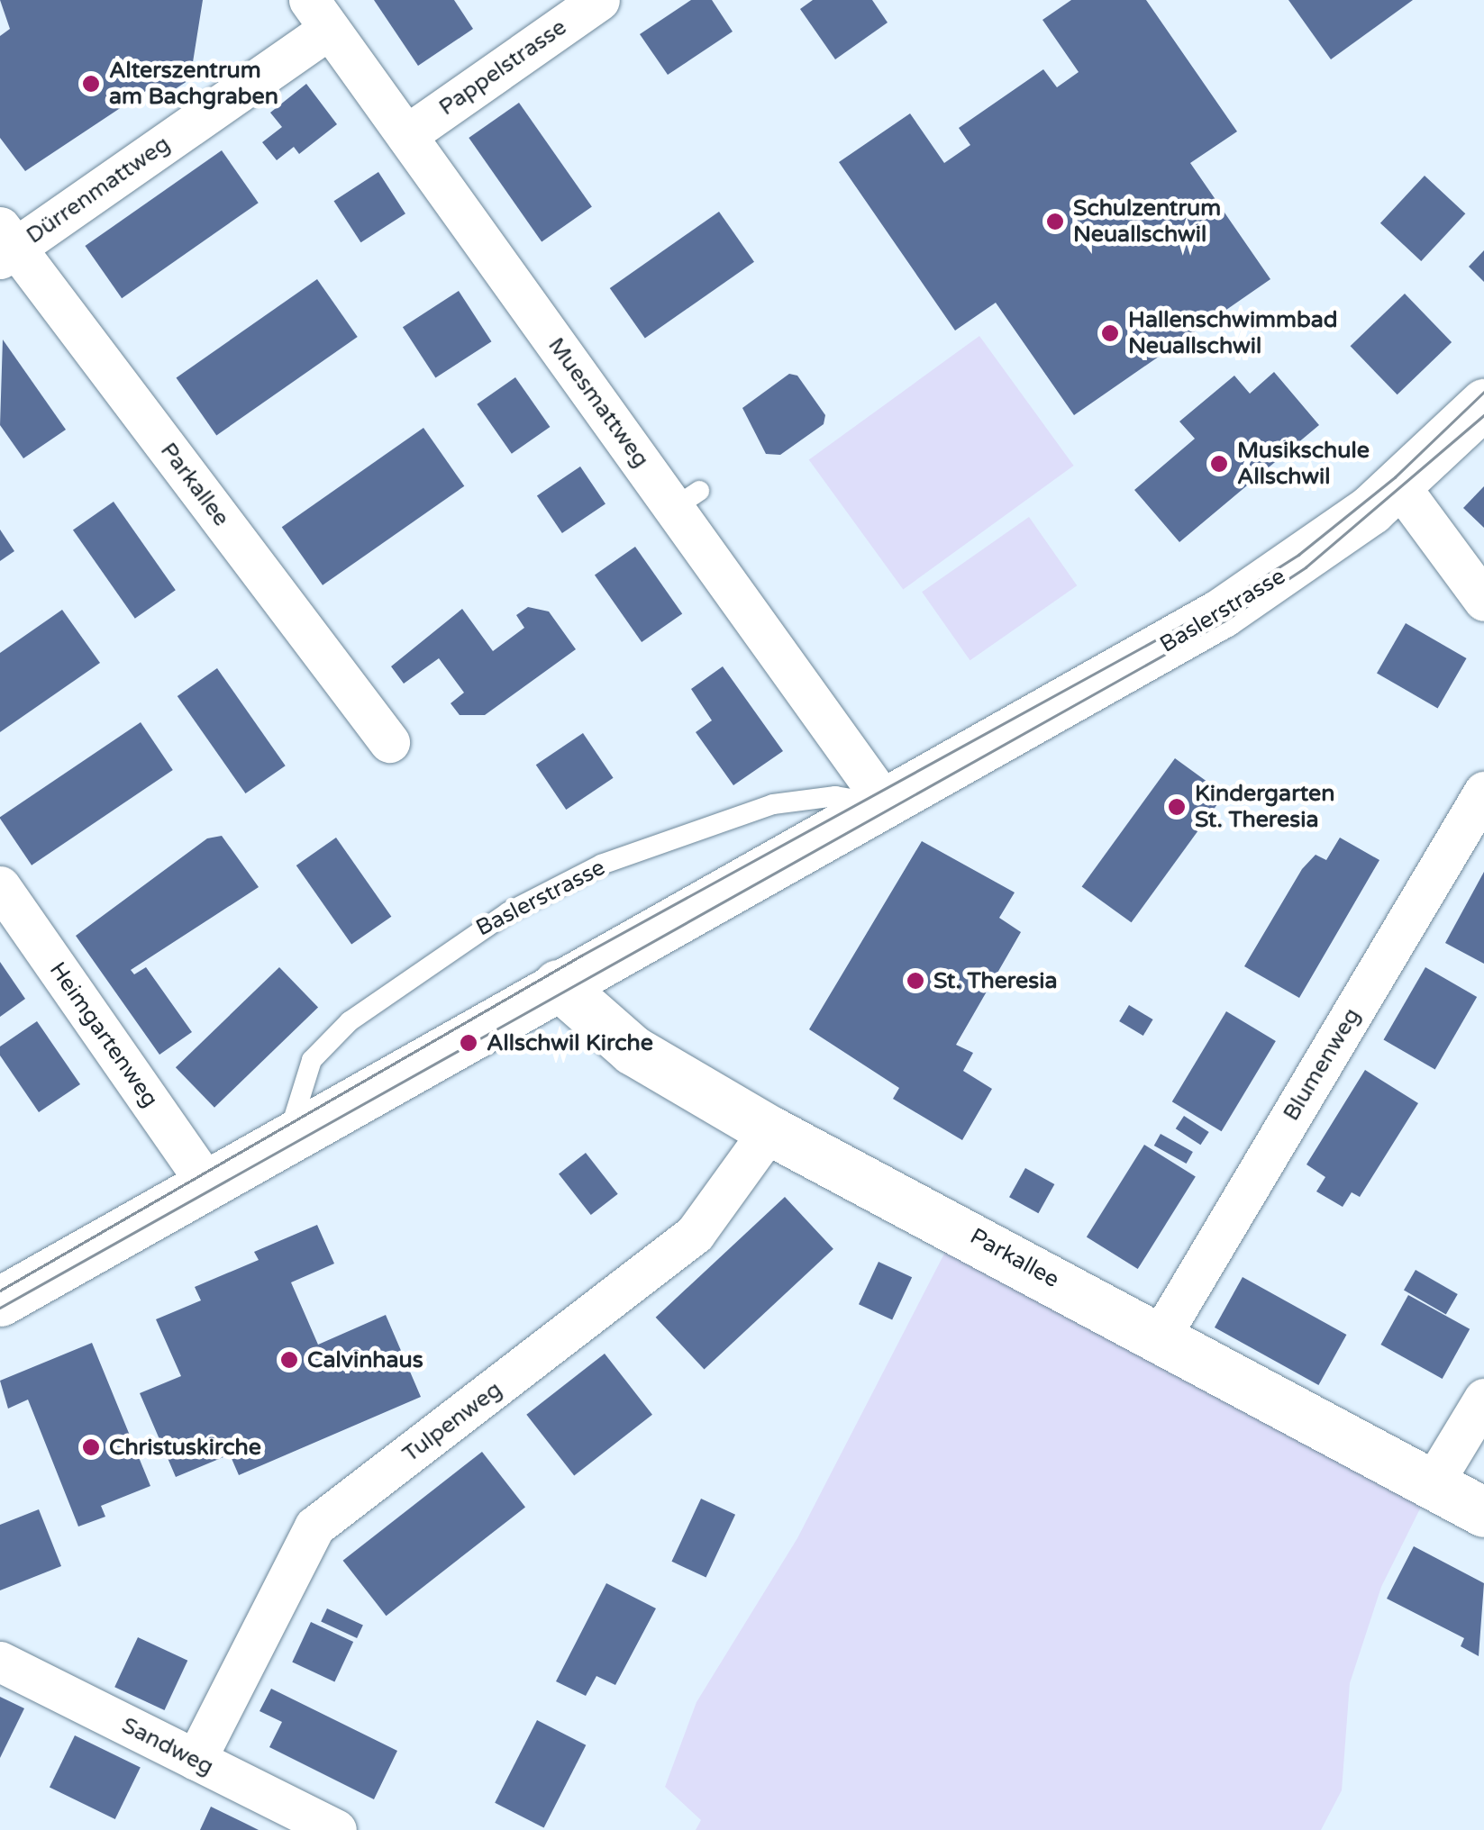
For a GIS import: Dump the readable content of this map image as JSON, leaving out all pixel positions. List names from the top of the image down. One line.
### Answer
{"streets":{"main road":["Parkallee","Baslerstrasse"],"street":["Pappelstrasse","Dürrenmattweg","Muesmattweg","Heimgartenweg","Blumenweg","Tulpenweg","Sandweg"]},"crossings":[["Pappelstrasse","Muesmattweg"],["Dürrenmattweg","Muesmattweg"],["Dürrenmattweg","Parkallee"],["Muesmattweg","Baslerstrasse"],["Parkallee","Baslerstrasse"],["Parkallee","Blumenweg"],["Parkallee","Tulpenweg"],["Baslerstrasse","Heimgartenweg"],["Tulpenweg","Sandweg"]],"places":["Alterszentrum am Bachgraben","Schulzentrum Neuallschwil","Hallenschwimmbad Neuallschwil","Musikschule Allschwil","Kindergarten St. Theresia","St. Theresia","Allschwil Kirche","Calvinhaus","Christuskirche"]}
